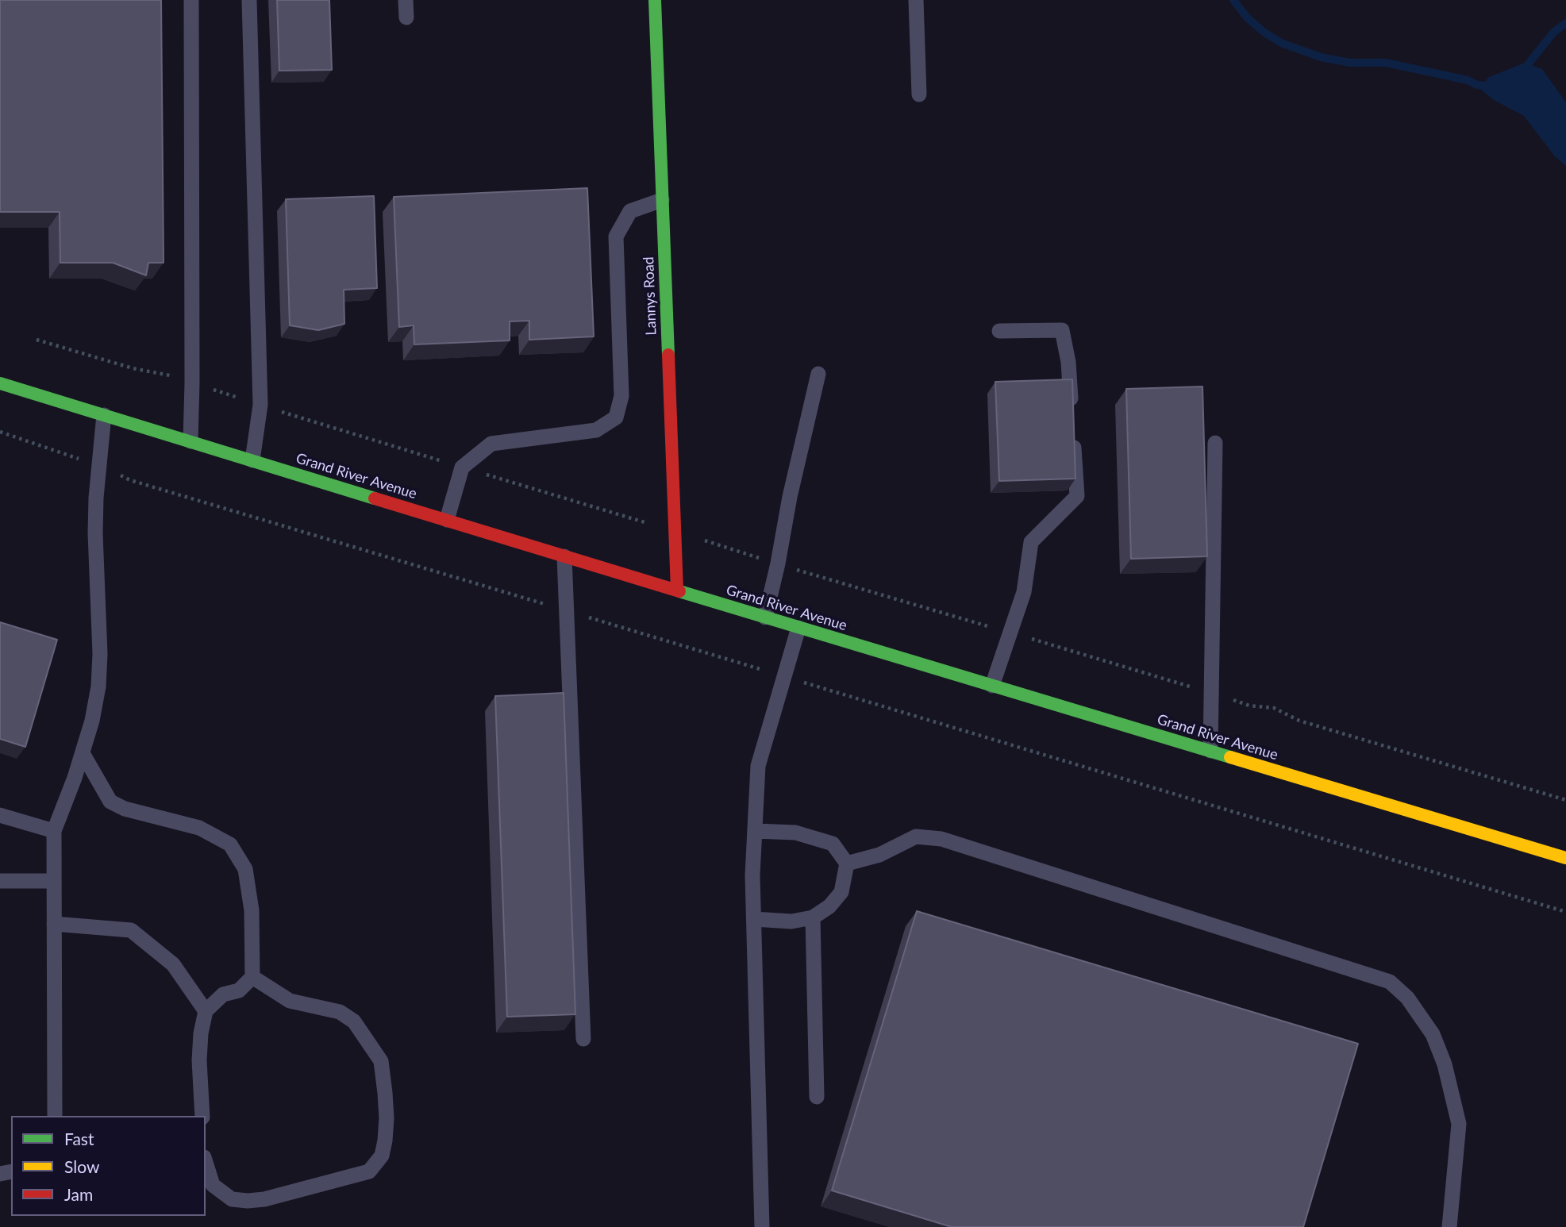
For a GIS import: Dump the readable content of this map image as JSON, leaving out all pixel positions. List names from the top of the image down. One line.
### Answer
{"streets":{"main road":["Lannys Road","Grand River Avenue"]},"crossings":[["Lannys Road","Grand River Avenue"]],"legend":["Fast","Slow","Jam"]}
